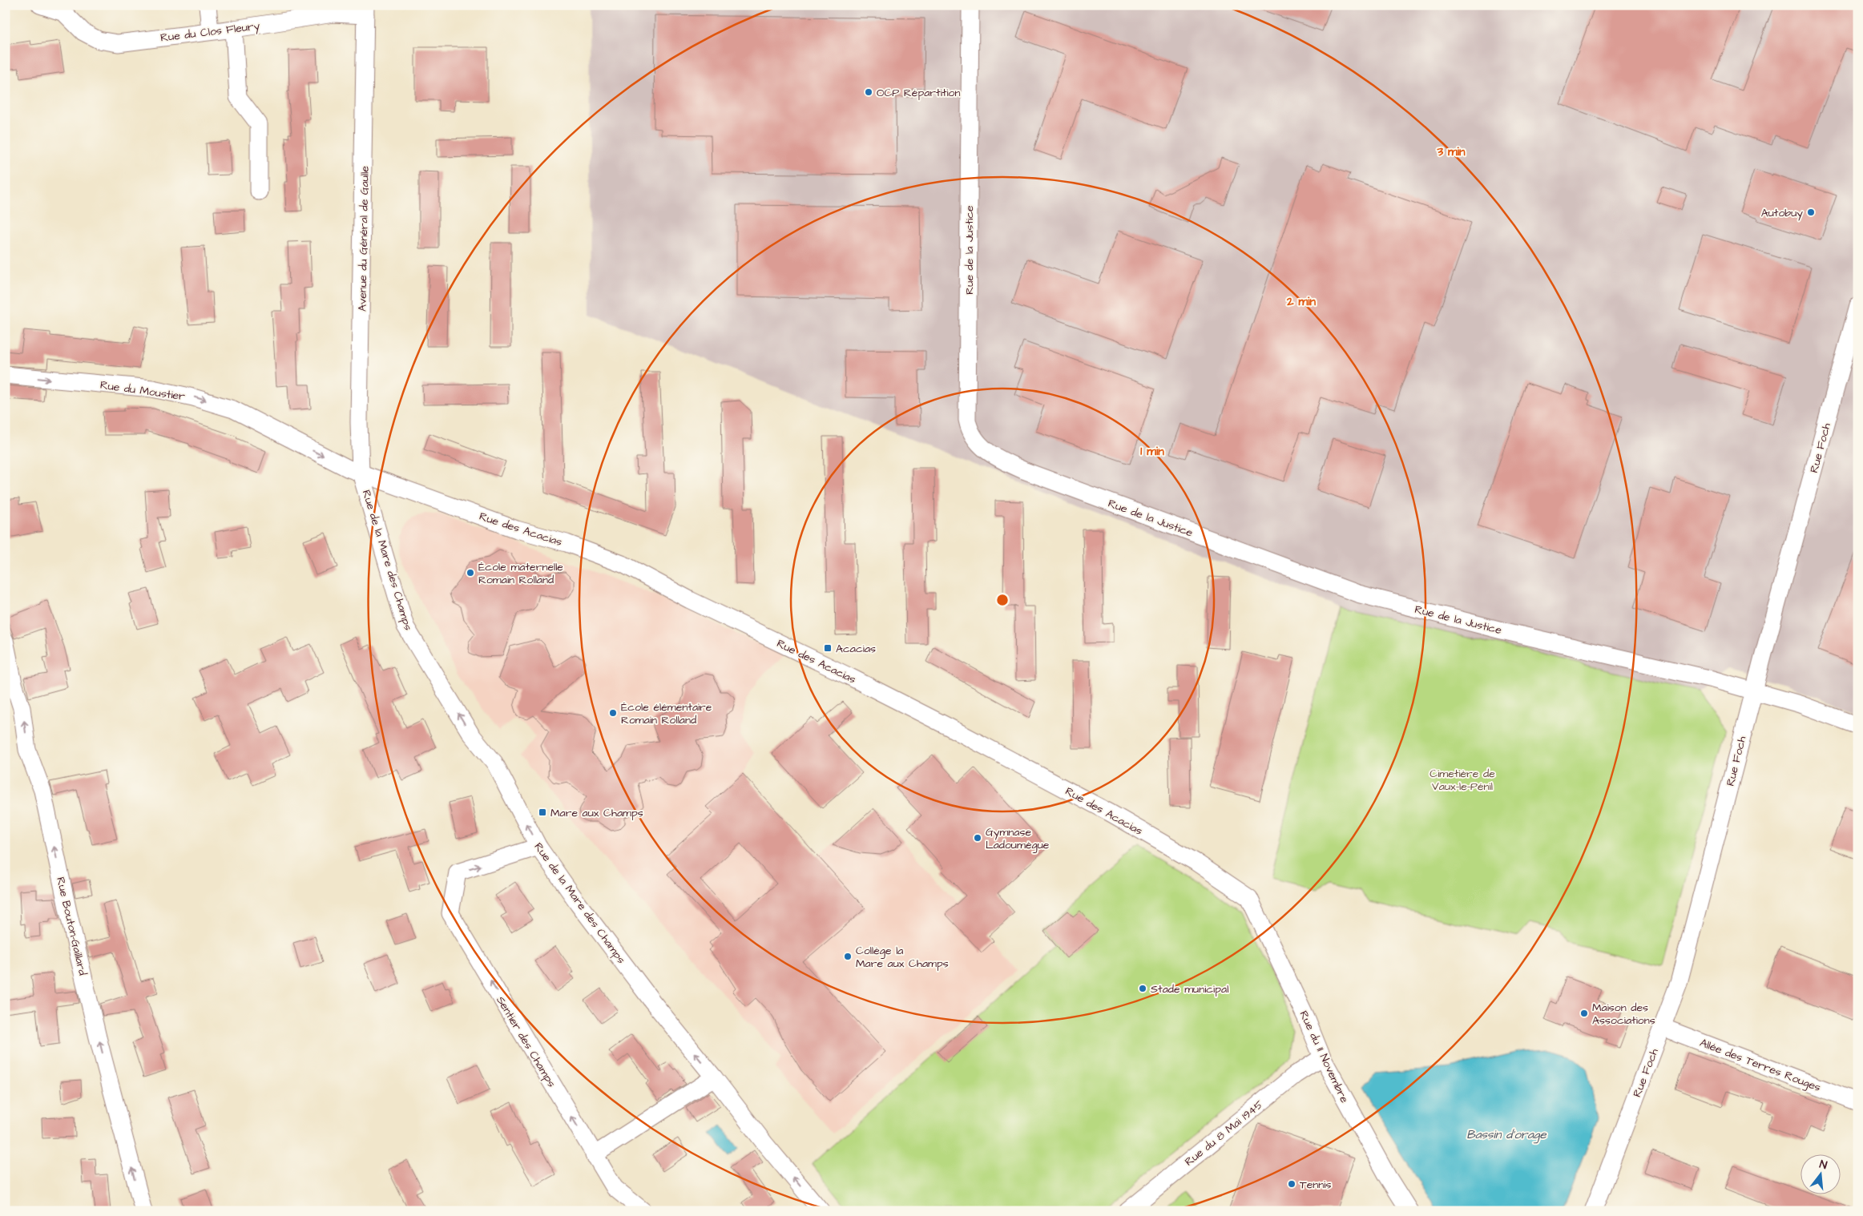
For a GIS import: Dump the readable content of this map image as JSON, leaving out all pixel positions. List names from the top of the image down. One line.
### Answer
{"streets":{"street":["Rue du Clos Fleury","Avenue du Général de Gaulle","Rue de la Justice","Rue du Moustier","Rue Foch","Rue des Acacias","Rue de la Mare des Champs","Rue Bouton-Gaillard","Sentier des Champs","Rue du 11 Novembre","Allée des Terres Rouges","Rue du 8 Mai 1945"]},"crossings":[["Rue du Clos Fleury","Avenue du Général de Gaulle"],["Avenue du Général de Gaulle","Rue du Moustier"],["Avenue du Général de Gaulle","Rue des Acacias"],["Avenue du Général de Gaulle","Rue de la Mare des Champs"],["Rue de la Justice","Rue Foch"],["Rue du Moustier","Rue des Acacias"],["Rue du Moustier","Rue de la Mare des Champs"],["Rue Foch","Allée des Terres Rouges"],["Rue des Acacias","Rue de la Mare des Champs"],["Rue des Acacias","Rue du 11 Novembre"],["Rue de la Mare des Champs","Sentier des Champs"],["Rue du 11 Novembre","Rue du 8 Mai 1945"]],"one_way":["Rue du Moustier","Rue de la Mare des Champs","Rue Bouton-Gaillard"],"water":["Bassin d'orage"],"parks":["Cimetière de Vaux-le-Pénil"],"places":{"other":["OCP Répartition","Autobuy","École maternelle Romain Rolland","École élémentaire Romain Rolland","Gymnase Ladoumègue","Collège la Mare aux Champs","Stade municipal","Maison des Associations","Tennis"],"transit":["Acacias","Mare aux Champs"]},"north":"top","rings":["3 min","2 min","1 min"]}
